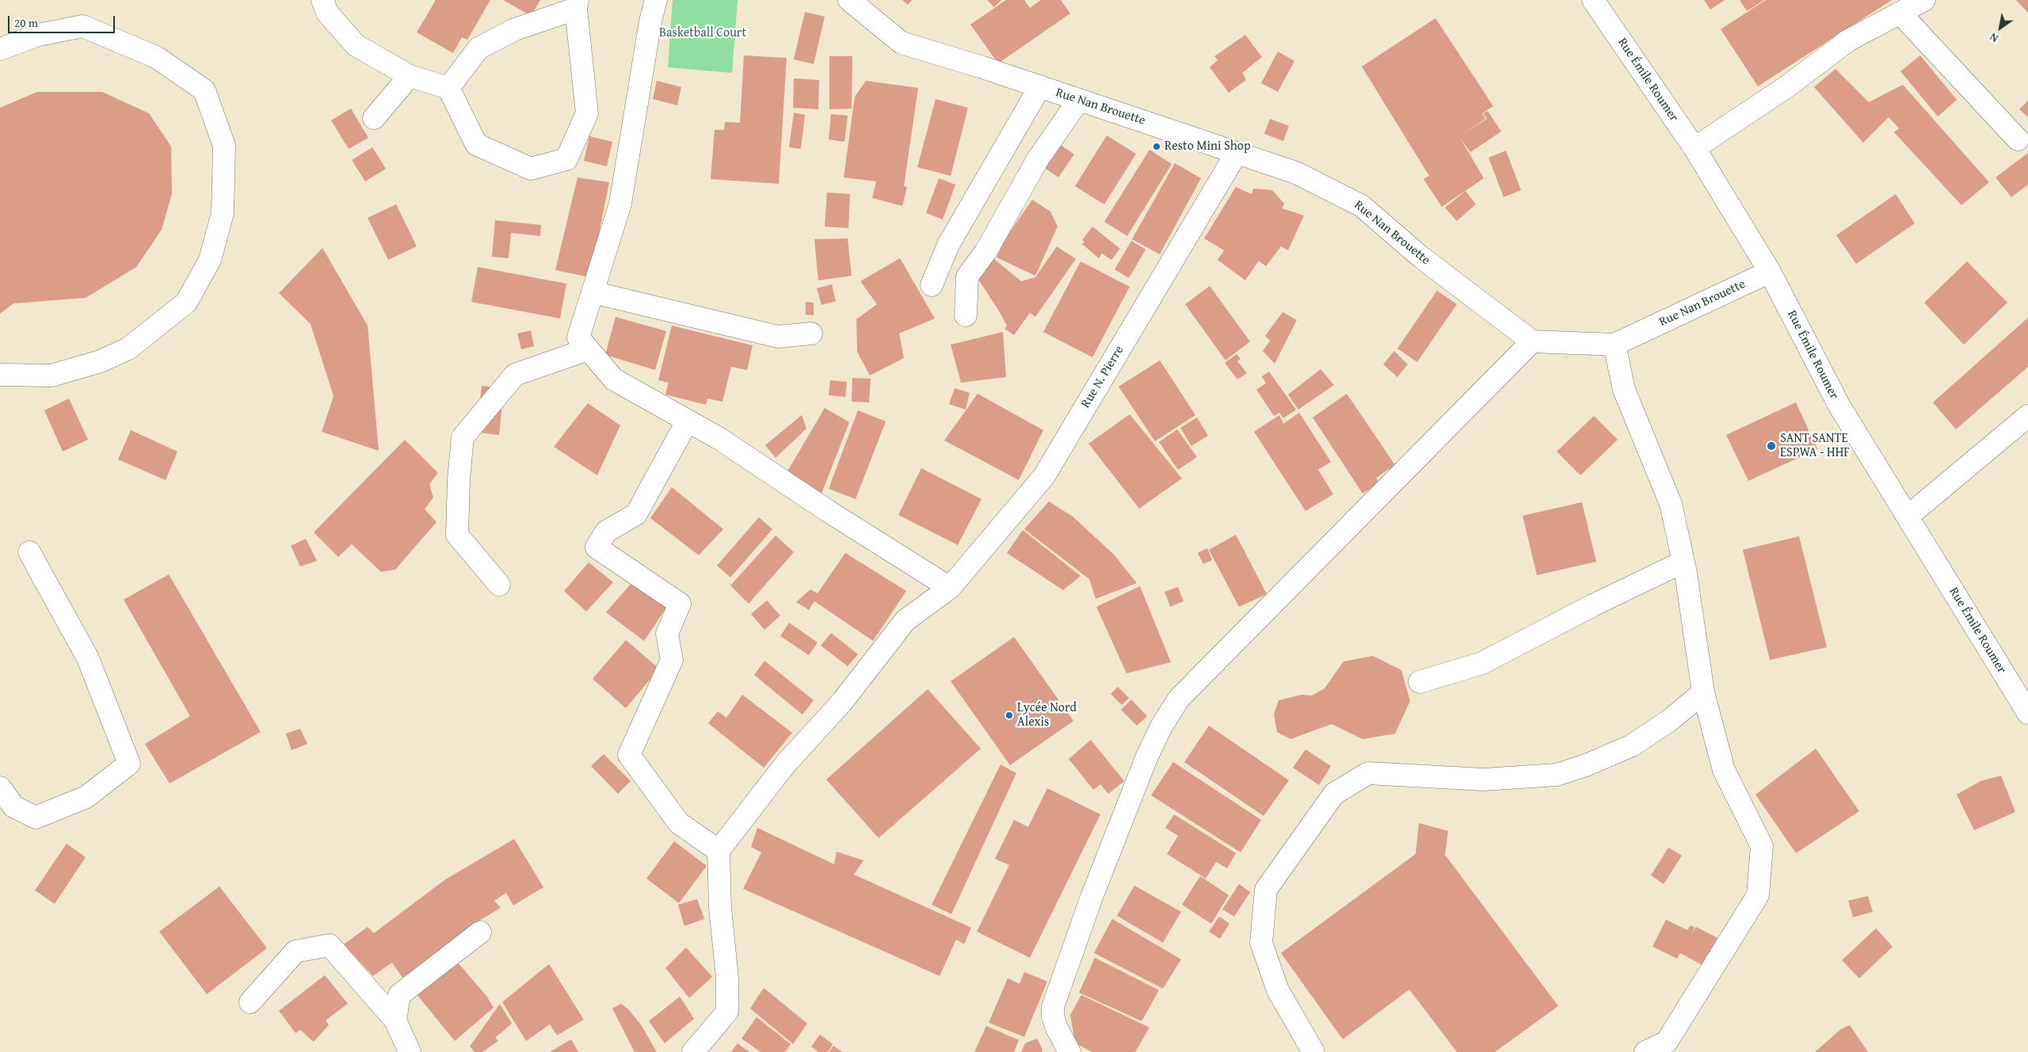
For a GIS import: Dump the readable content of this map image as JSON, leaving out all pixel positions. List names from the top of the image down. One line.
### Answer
{"streets":{"street":["Rue Émile Roumer","Rue Nan Brouette","Rue N. Pierre"]},"crossings":[["Rue Émile Roumer","Rue Nan Brouette"],["Rue Nan Brouette","Rue N. Pierre"]],"parks":["Basketball Court"],"places":["Resto Mini Shop","SANT SANTE ESPWA - HHF","Lycée Nord Alexis"],"scale_bar":"20 m","north":"bottom left"}
